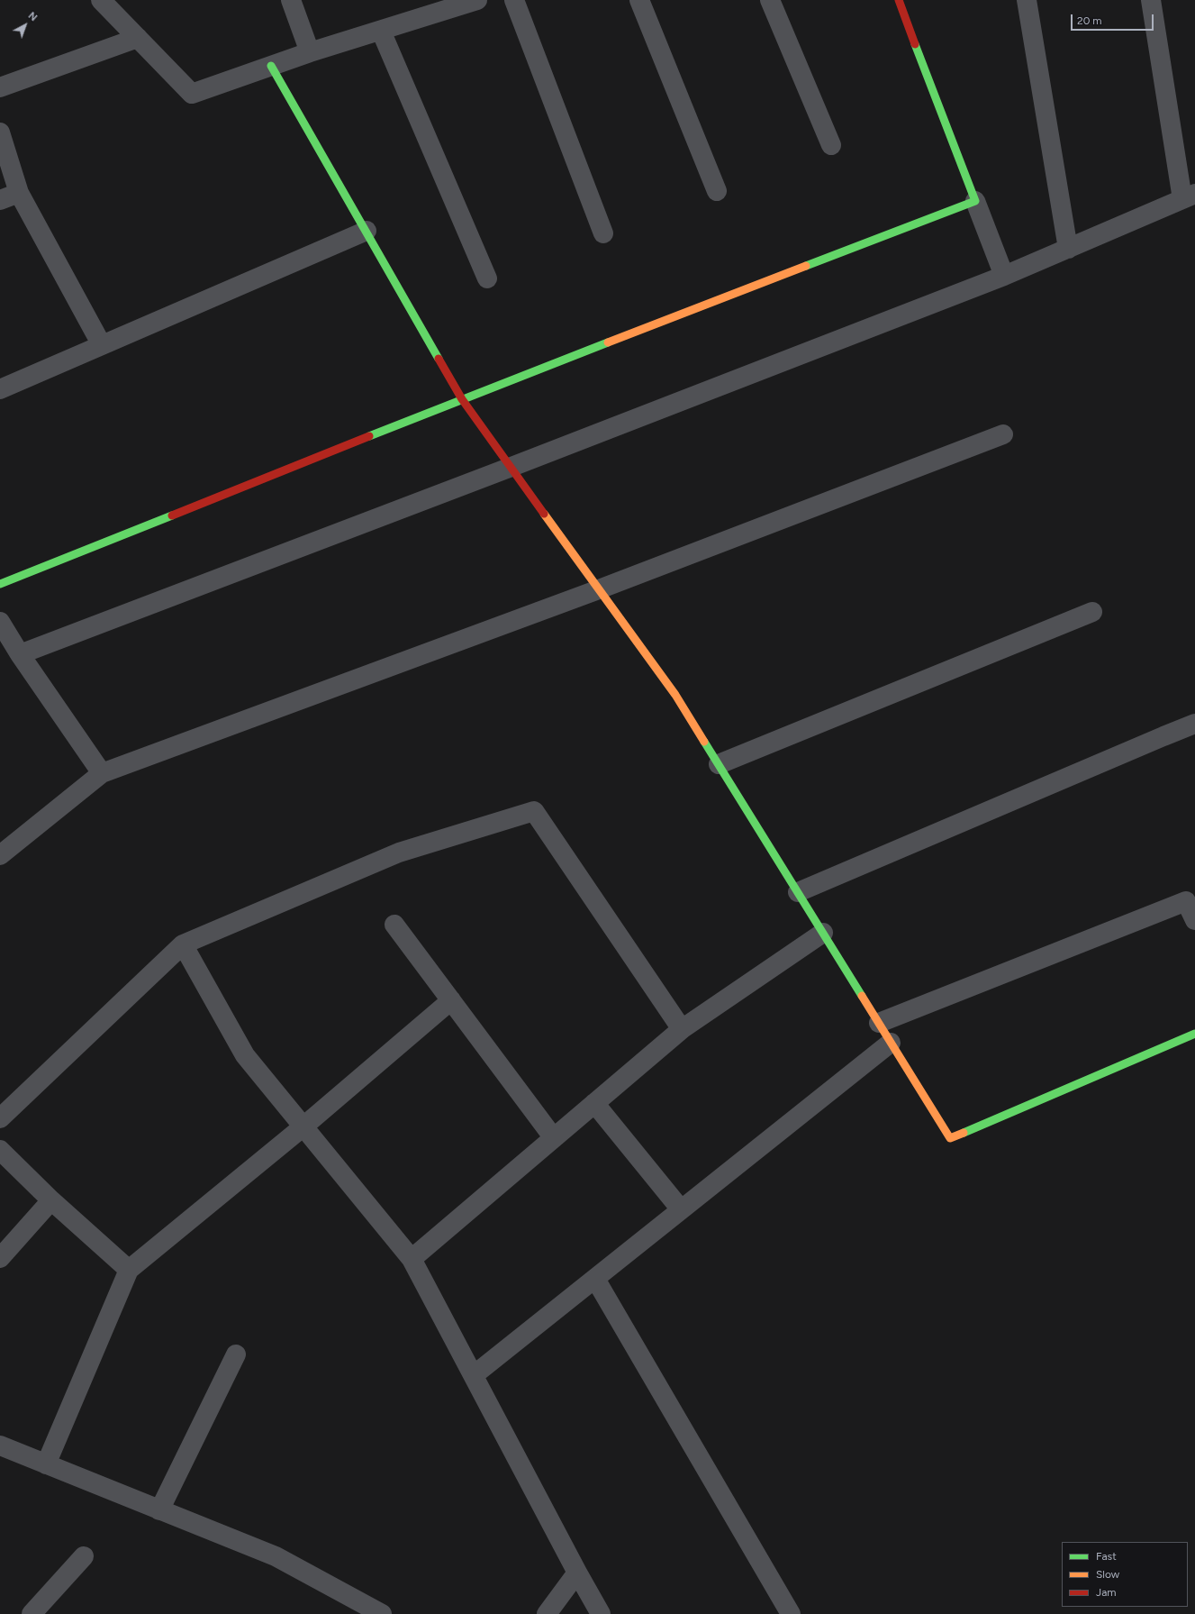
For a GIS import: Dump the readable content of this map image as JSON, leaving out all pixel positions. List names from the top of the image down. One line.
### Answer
{"legend":["Fast","Slow","Jam"],"scale_bar":"20 m","north":"top right"}
